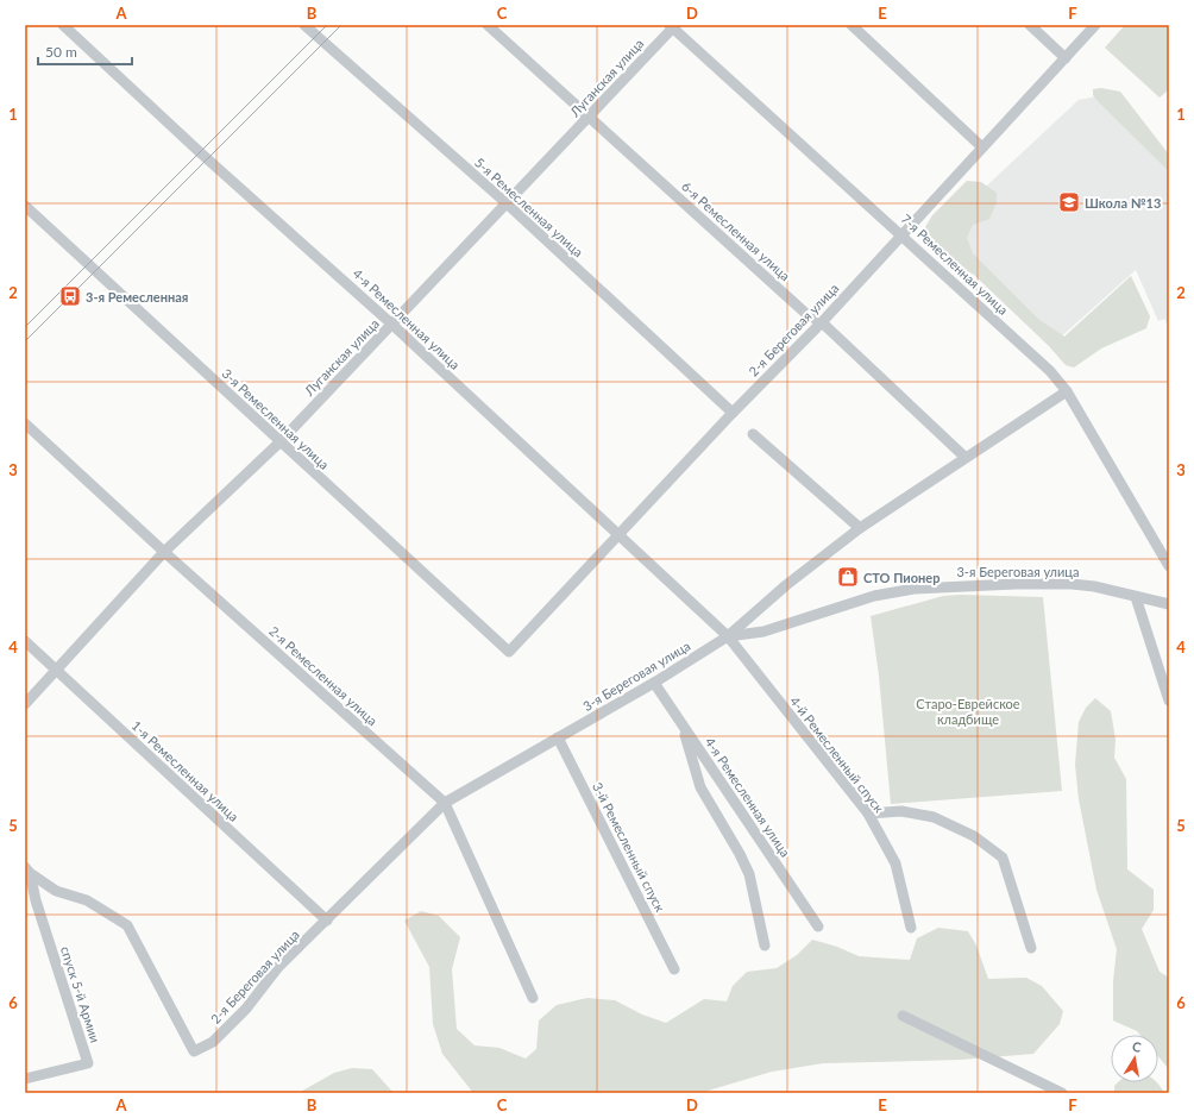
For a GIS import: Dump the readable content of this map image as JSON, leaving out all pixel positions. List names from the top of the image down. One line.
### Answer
{"streets":{"street":["Луганская улица","5-я Ремесленная улица","6-я Ремесленная улица","7-я Ремесленная улица","4-я Ремесленная улица","2-я Береговая улица","3-я Ремесленная улица","3-я Береговая улица","2-я Ремесленная улица","4-й Ремесленный спуск","1-я Ремесленная улица","3-й Ремесленный спуск","спуск 5-й Армии"]},"crossings":[["Луганская улица","5-я Ремесленная улица"],["Луганская улица","6-я Ремесленная улица"],["Луганская улица","7-я Ремесленная улица"],["Луганская улица","4-я Ремесленная улица"],["Луганская улица","3-я Ремесленная улица"],["Луганская улица","2-я Ремесленная улица"],["Луганская улица","1-я Ремесленная улица"],["5-я Ремесленная улица","2-я Береговая улица"],["6-я Ремесленная улица","2-я Береговая улица"],["6-я Ремесленная улица","3-я Береговая улица"],["7-я Ремесленная улица","2-я Береговая улица"],["7-я Ремесленная улица","3-я Береговая улица"],["4-я Ремесленная улица","2-я Береговая улица"],["4-я Ремесленная улица","3-я Береговая улица"],["4-я Ремесленная улица","4-й Ремесленный спуск"],["2-я Береговая улица","3-я Ремесленная улица"],["2-я Береговая улица","3-я Береговая улица"],["2-я Береговая улица","2-я Ремесленная улица"],["2-я Береговая улица","1-я Ремесленная улица"],["2-я Береговая улица","3-й Ремесленный спуск"],["2-я Береговая улица","спуск 5-й Армии"],["3-я Береговая улица","4-й Ремесленный спуск"],["3-я Береговая улица","3-й Ремесленный спуск"]],"parks":["Старо-Еврейское кладбище"],"places":{"school or university":["Школа №13"],"bus stop":["3-я Ремесленная"],"shop":["СТО Пионер"]},"scale_bar":"50 m","north":"top","grid":{"columns":["A","B","C","D","E","F"],"rows":["1","2","3","4","5","6"]}}
